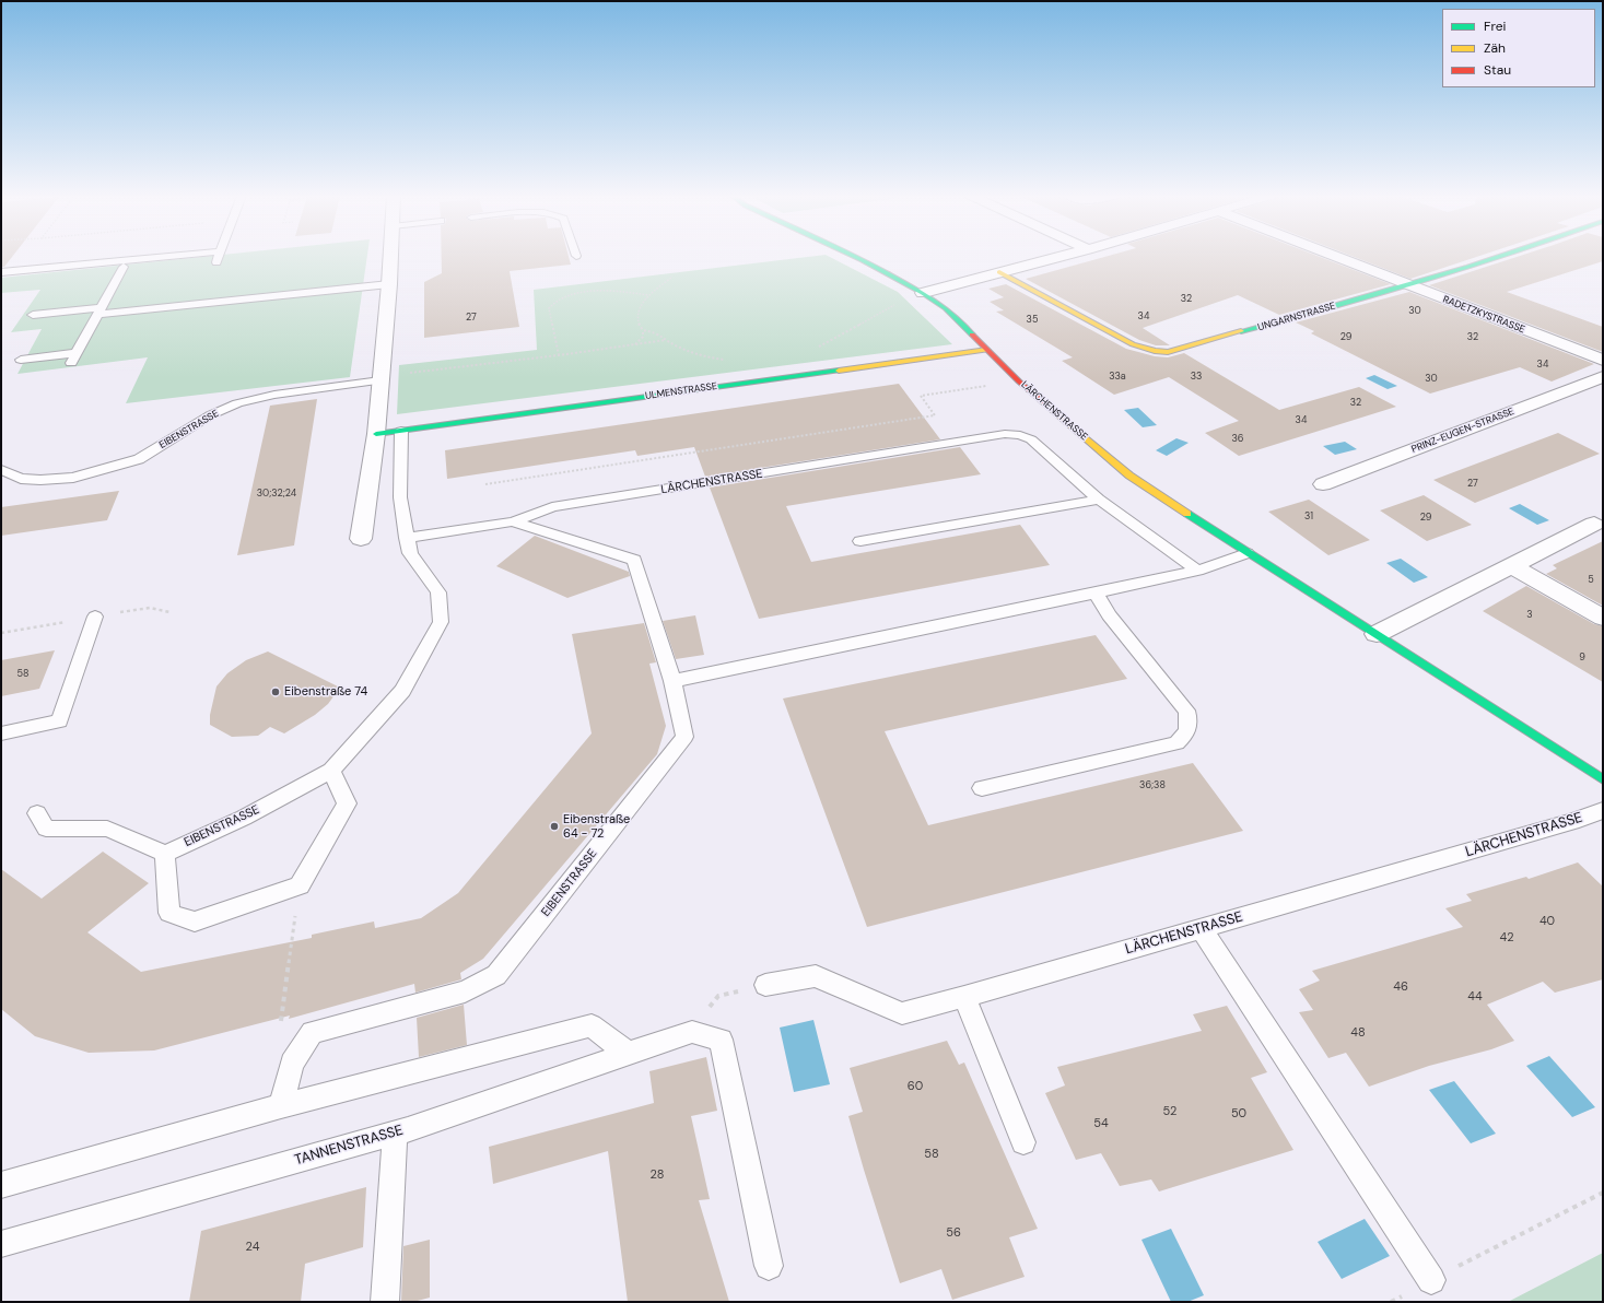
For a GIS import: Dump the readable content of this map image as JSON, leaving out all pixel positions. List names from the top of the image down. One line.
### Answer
{"streets":{"street":["RADETZKYSTRASSE","UNGARNSTRASSE","ULMENSTRASSE","LÄRCHENSTRASSE","PRINZ-EUGEN-STRASSE"],"lane":["EIBENSTRASSE","TANNENSTRASSE"]},"crossings":[["RADETZKYSTRASSE","UNGARNSTRASSE"],["ULMENSTRASSE","LÄRCHENSTRASSE"],["ULMENSTRASSE","EIBENSTRASSE"],["LÄRCHENSTRASSE","EIBENSTRASSE"]],"places":["Eibenstraße 74","Eibenstraße 64 - 72"],"house_numbers":["32","30","34","27","35","29","32","34","33a","33","30","32","34","36","27","30;32;24","31","29","5","3","9","58","36;38","40","42","46","44","48","60","52","50","54","58","28","56","24"],"legend":["Frei","Zäh","Stau"]}
